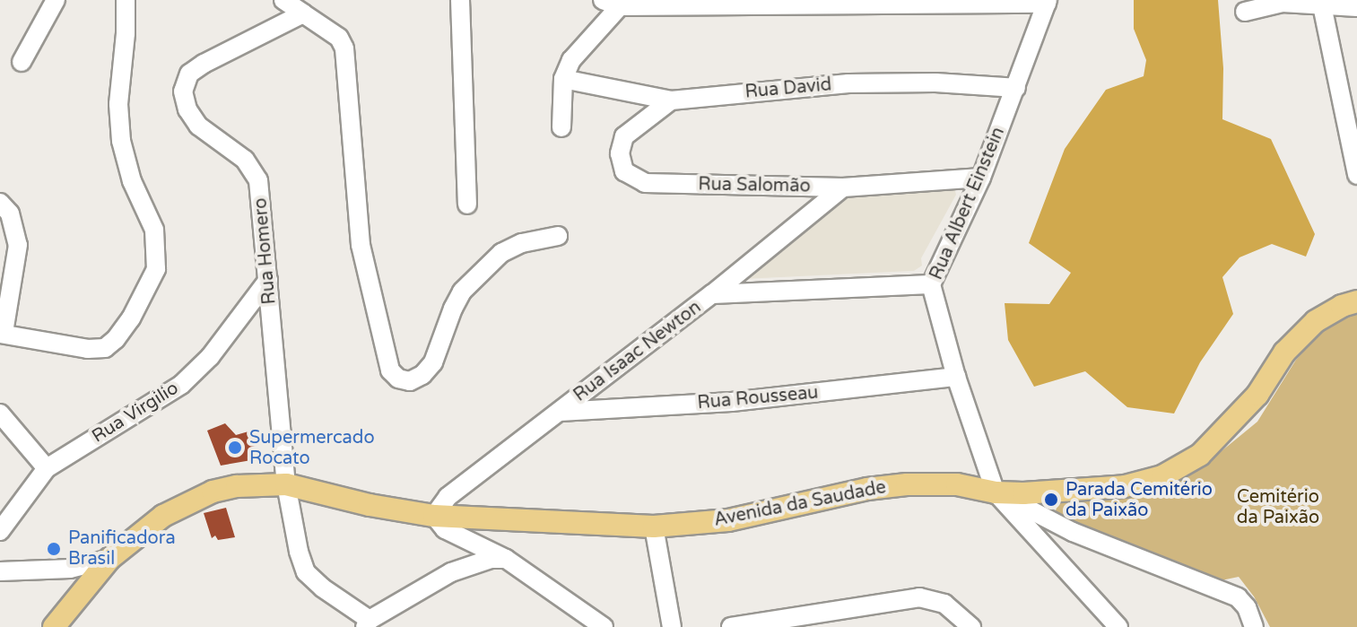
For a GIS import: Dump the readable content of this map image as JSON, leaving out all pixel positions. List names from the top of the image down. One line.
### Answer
{"streets":{"main road":["Avenida da Saudade"],"street":["Rua David","Rua Salomão","Rua Albert Einstein","Rua Homero","Rua Isaac Newton","Rua Rousseau","Rua Virgilio"]},"crossings":[["Rua David","Rua Salomão"],["Rua David","Rua Albert Einstein"],["Rua Salomão","Rua Albert Einstein"],["Rua Salomão","Rua Isaac Newton"],["Rua Albert Einstein","Rua Rousseau"],["Rua Albert Einstein","Avenida da Saudade"],["Rua Homero","Rua Virgilio"],["Rua Homero","Avenida da Saudade"],["Rua Isaac Newton","Rua Rousseau"],["Rua Isaac Newton","Avenida da Saudade"]],"parks":["Cemitério da Paixão"],"places":["Supermercado Rocato","Parada Cemitério da Paixão","Panificadora Brasil"]}
